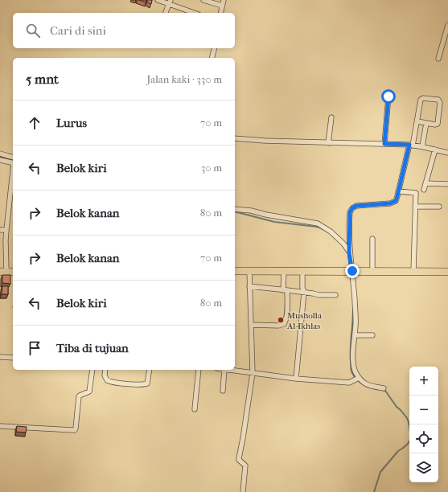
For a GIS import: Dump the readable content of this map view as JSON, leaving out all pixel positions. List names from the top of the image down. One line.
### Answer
{"places":["Musholla Al-Ikhlas"],"page":{"search":"Cari di sini","heading":["5 mnt","Jalan kaki · 330 m"],"list":[["Lurus","70 m"],["Belok kiri","30 m"],["Belok kanan","80 m"],["Belok kanan","70 m"],["Belok kiri","80 m"],"Tiba di tujuan"],"map_buttons":["+","−"]}}
